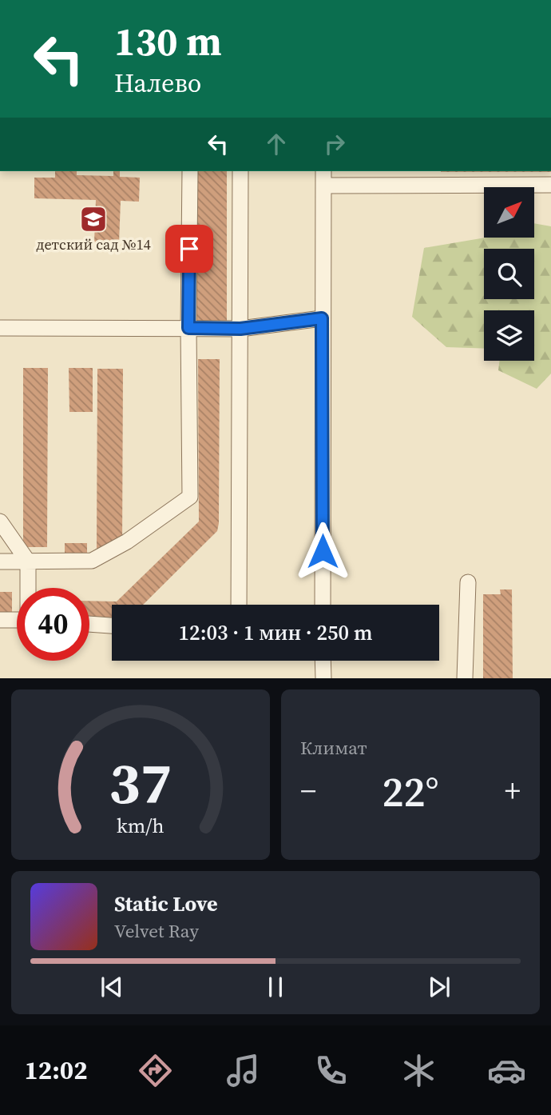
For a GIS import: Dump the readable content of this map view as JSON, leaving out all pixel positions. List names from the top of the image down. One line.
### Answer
{"places":{"school or university":["детский сад №14"]},"north":"top right","page":{"turn":["130 m","Налево"],"limit":"40","trip":"12:03 · 1 мин · 250 m","tile":"Климат","heat":["−","22°","+"],"song":["Static Love","Velvet Ray"],"tabs":"12:02","gauge":["37","km/h"]}}
